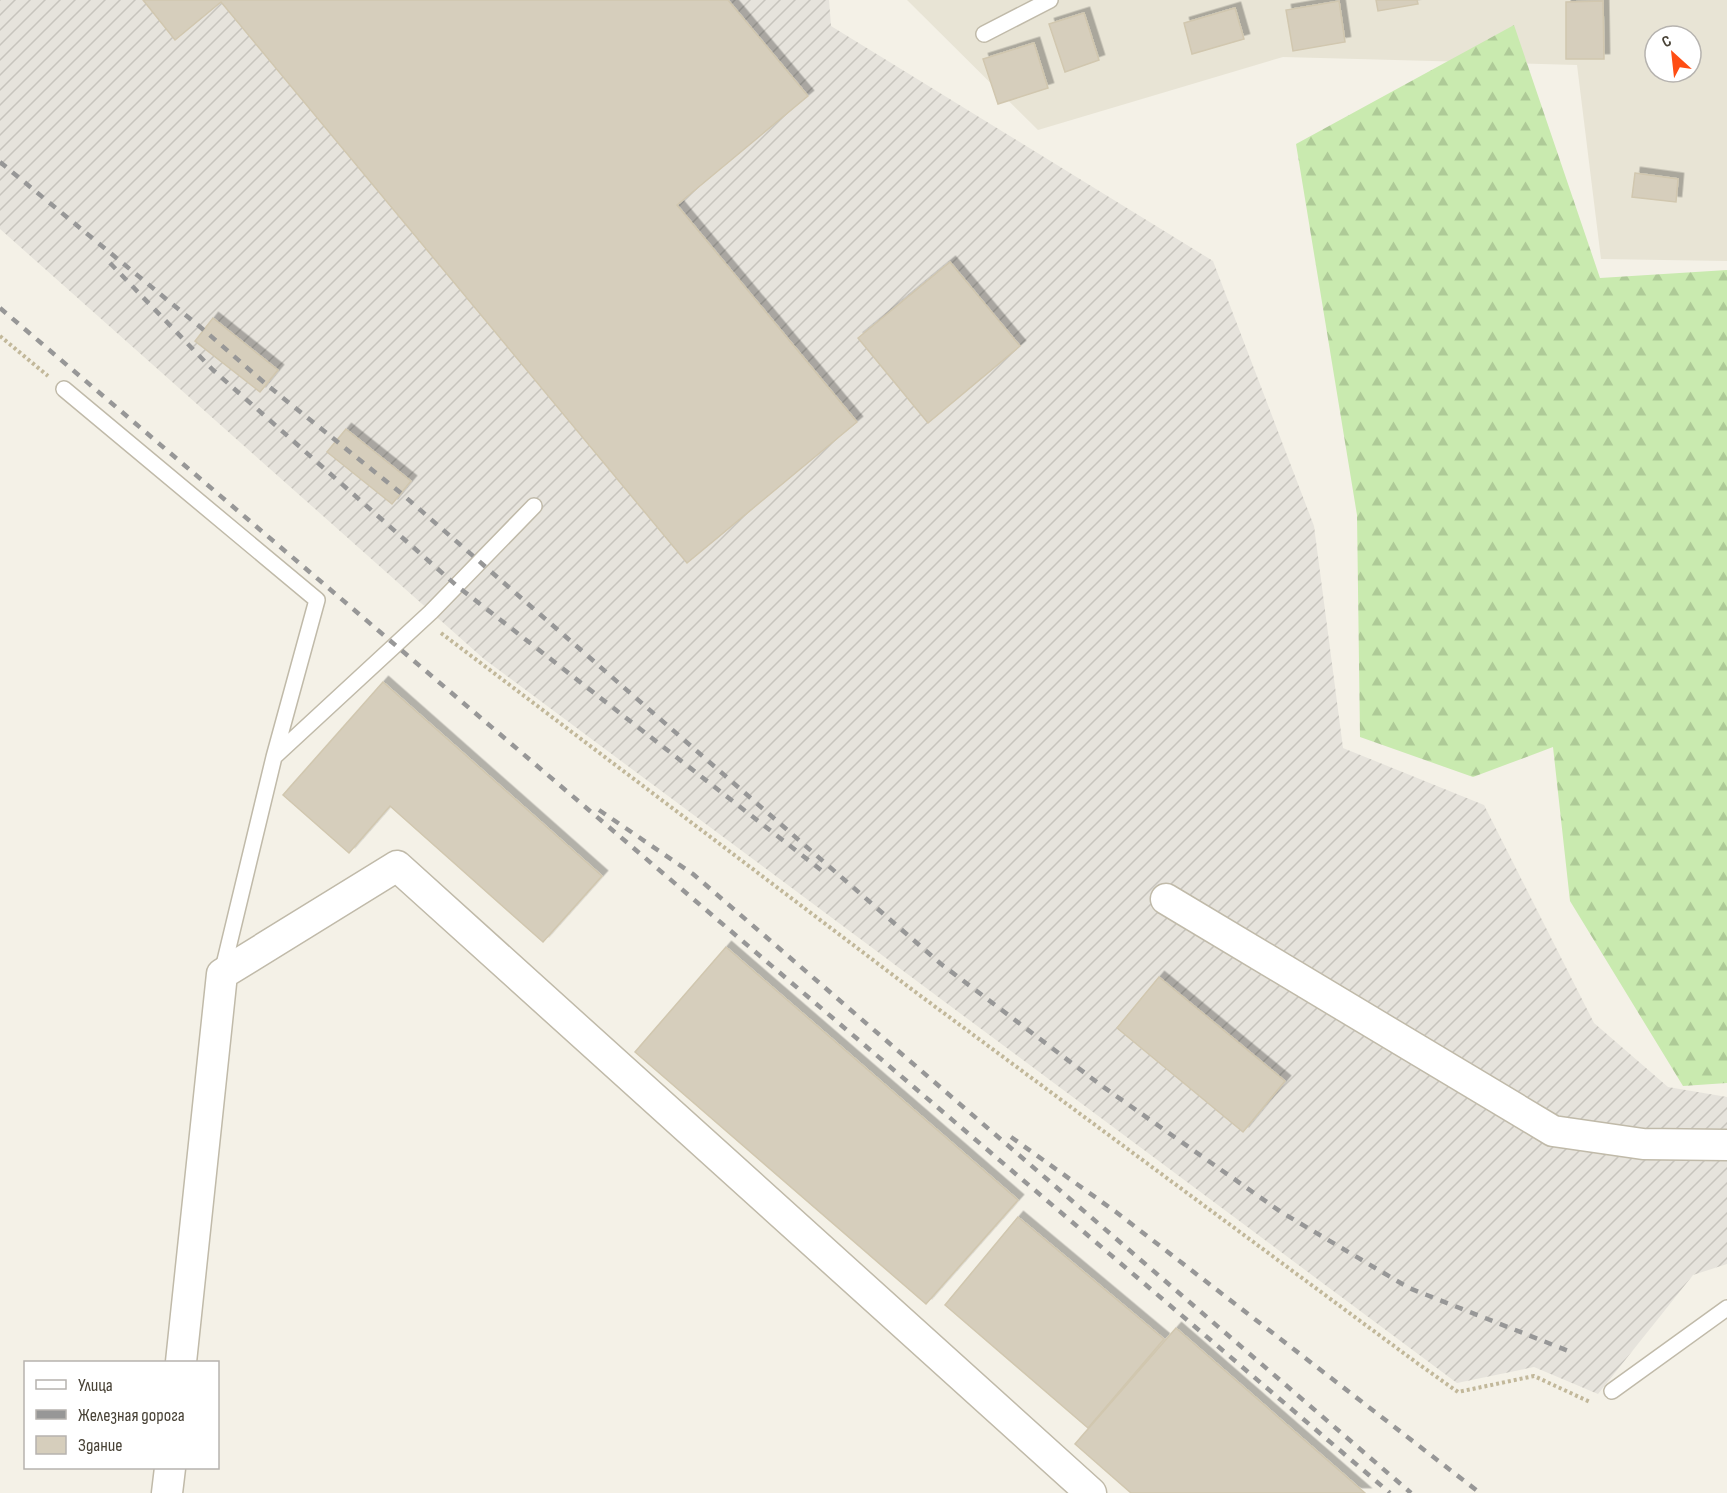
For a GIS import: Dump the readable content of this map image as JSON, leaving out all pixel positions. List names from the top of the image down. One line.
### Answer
{"legend":["Улица","Железная дорога","Здание"],"north":"top left"}
